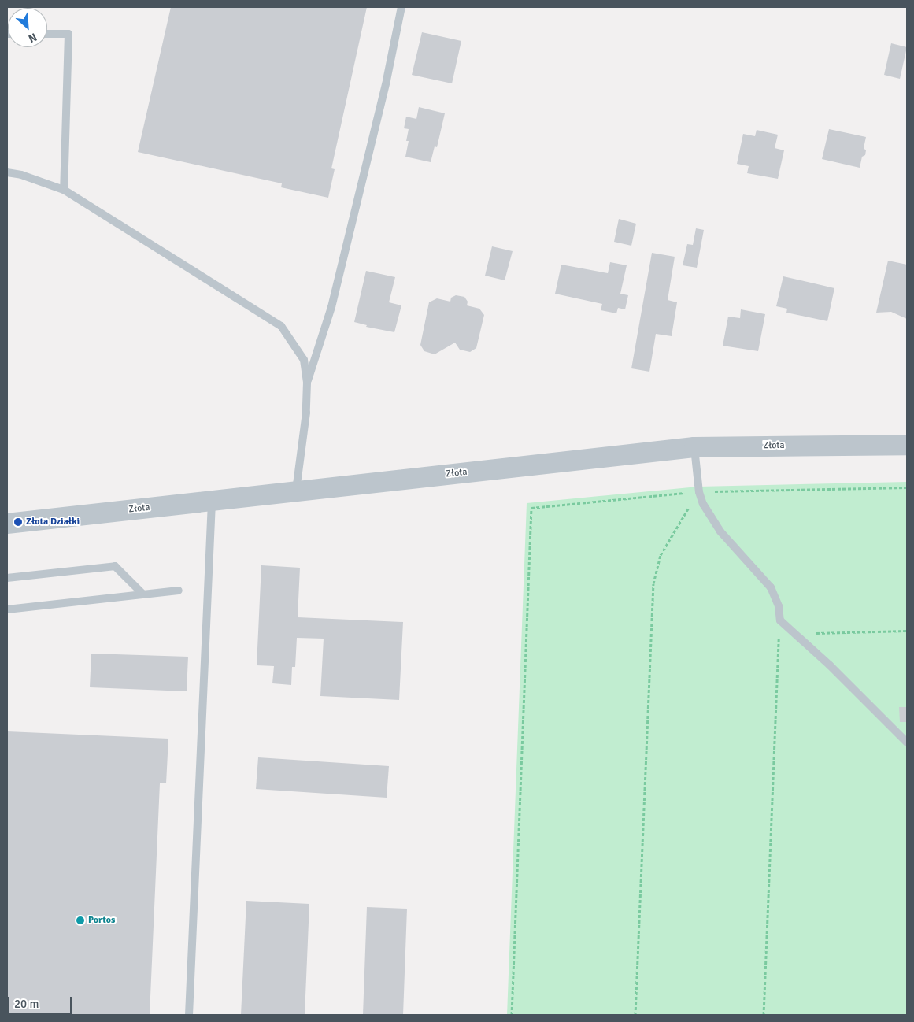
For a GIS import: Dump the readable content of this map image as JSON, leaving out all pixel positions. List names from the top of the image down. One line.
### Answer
{"streets":{"street":["Złota"]},"places":["Złota Działki","Portos"],"scale_bar":"20 m","north":"bottom right"}
